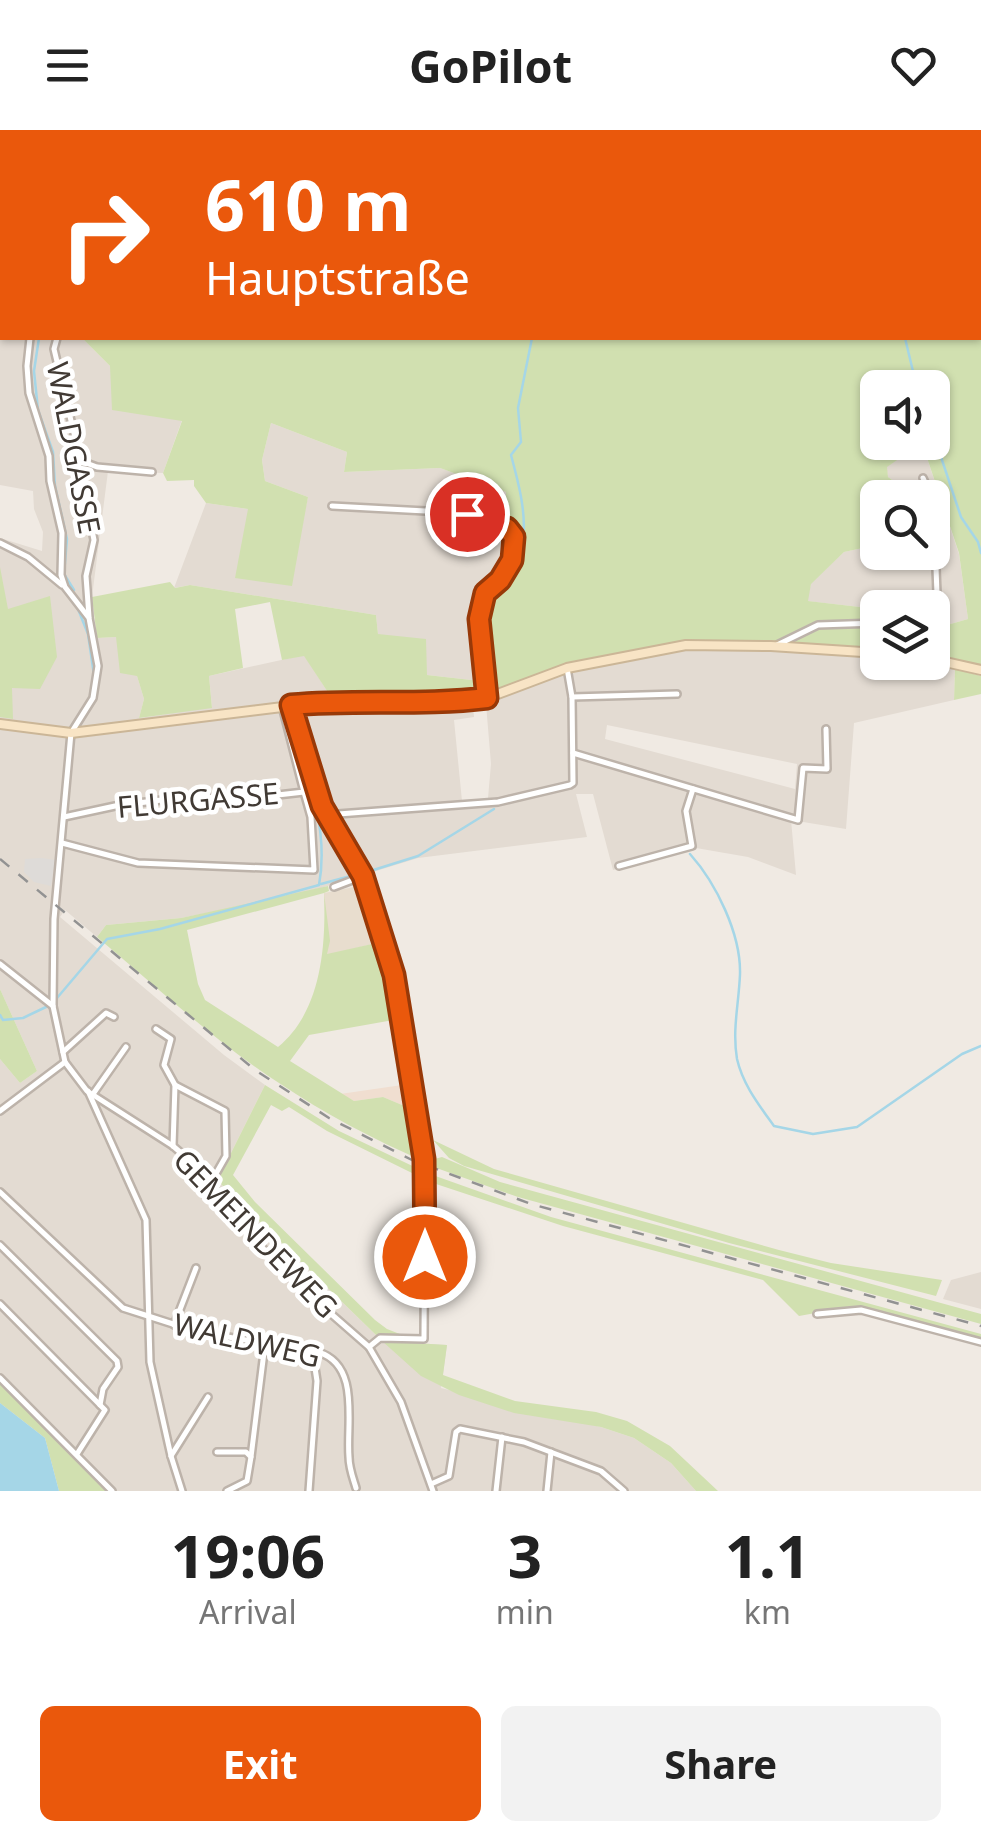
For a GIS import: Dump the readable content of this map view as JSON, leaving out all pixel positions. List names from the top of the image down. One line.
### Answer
{"streets":{"street":["WALDGASSE","FLURGASSE","GEMEINDEWEG","WALDWEG"]},"page":{"header":"GoPilot","turn":["610 m","Hauptstraße"],"eta":["19:06","Arrival","3","min","1.1","km"],"buttons":["Exit","Share"]}}
